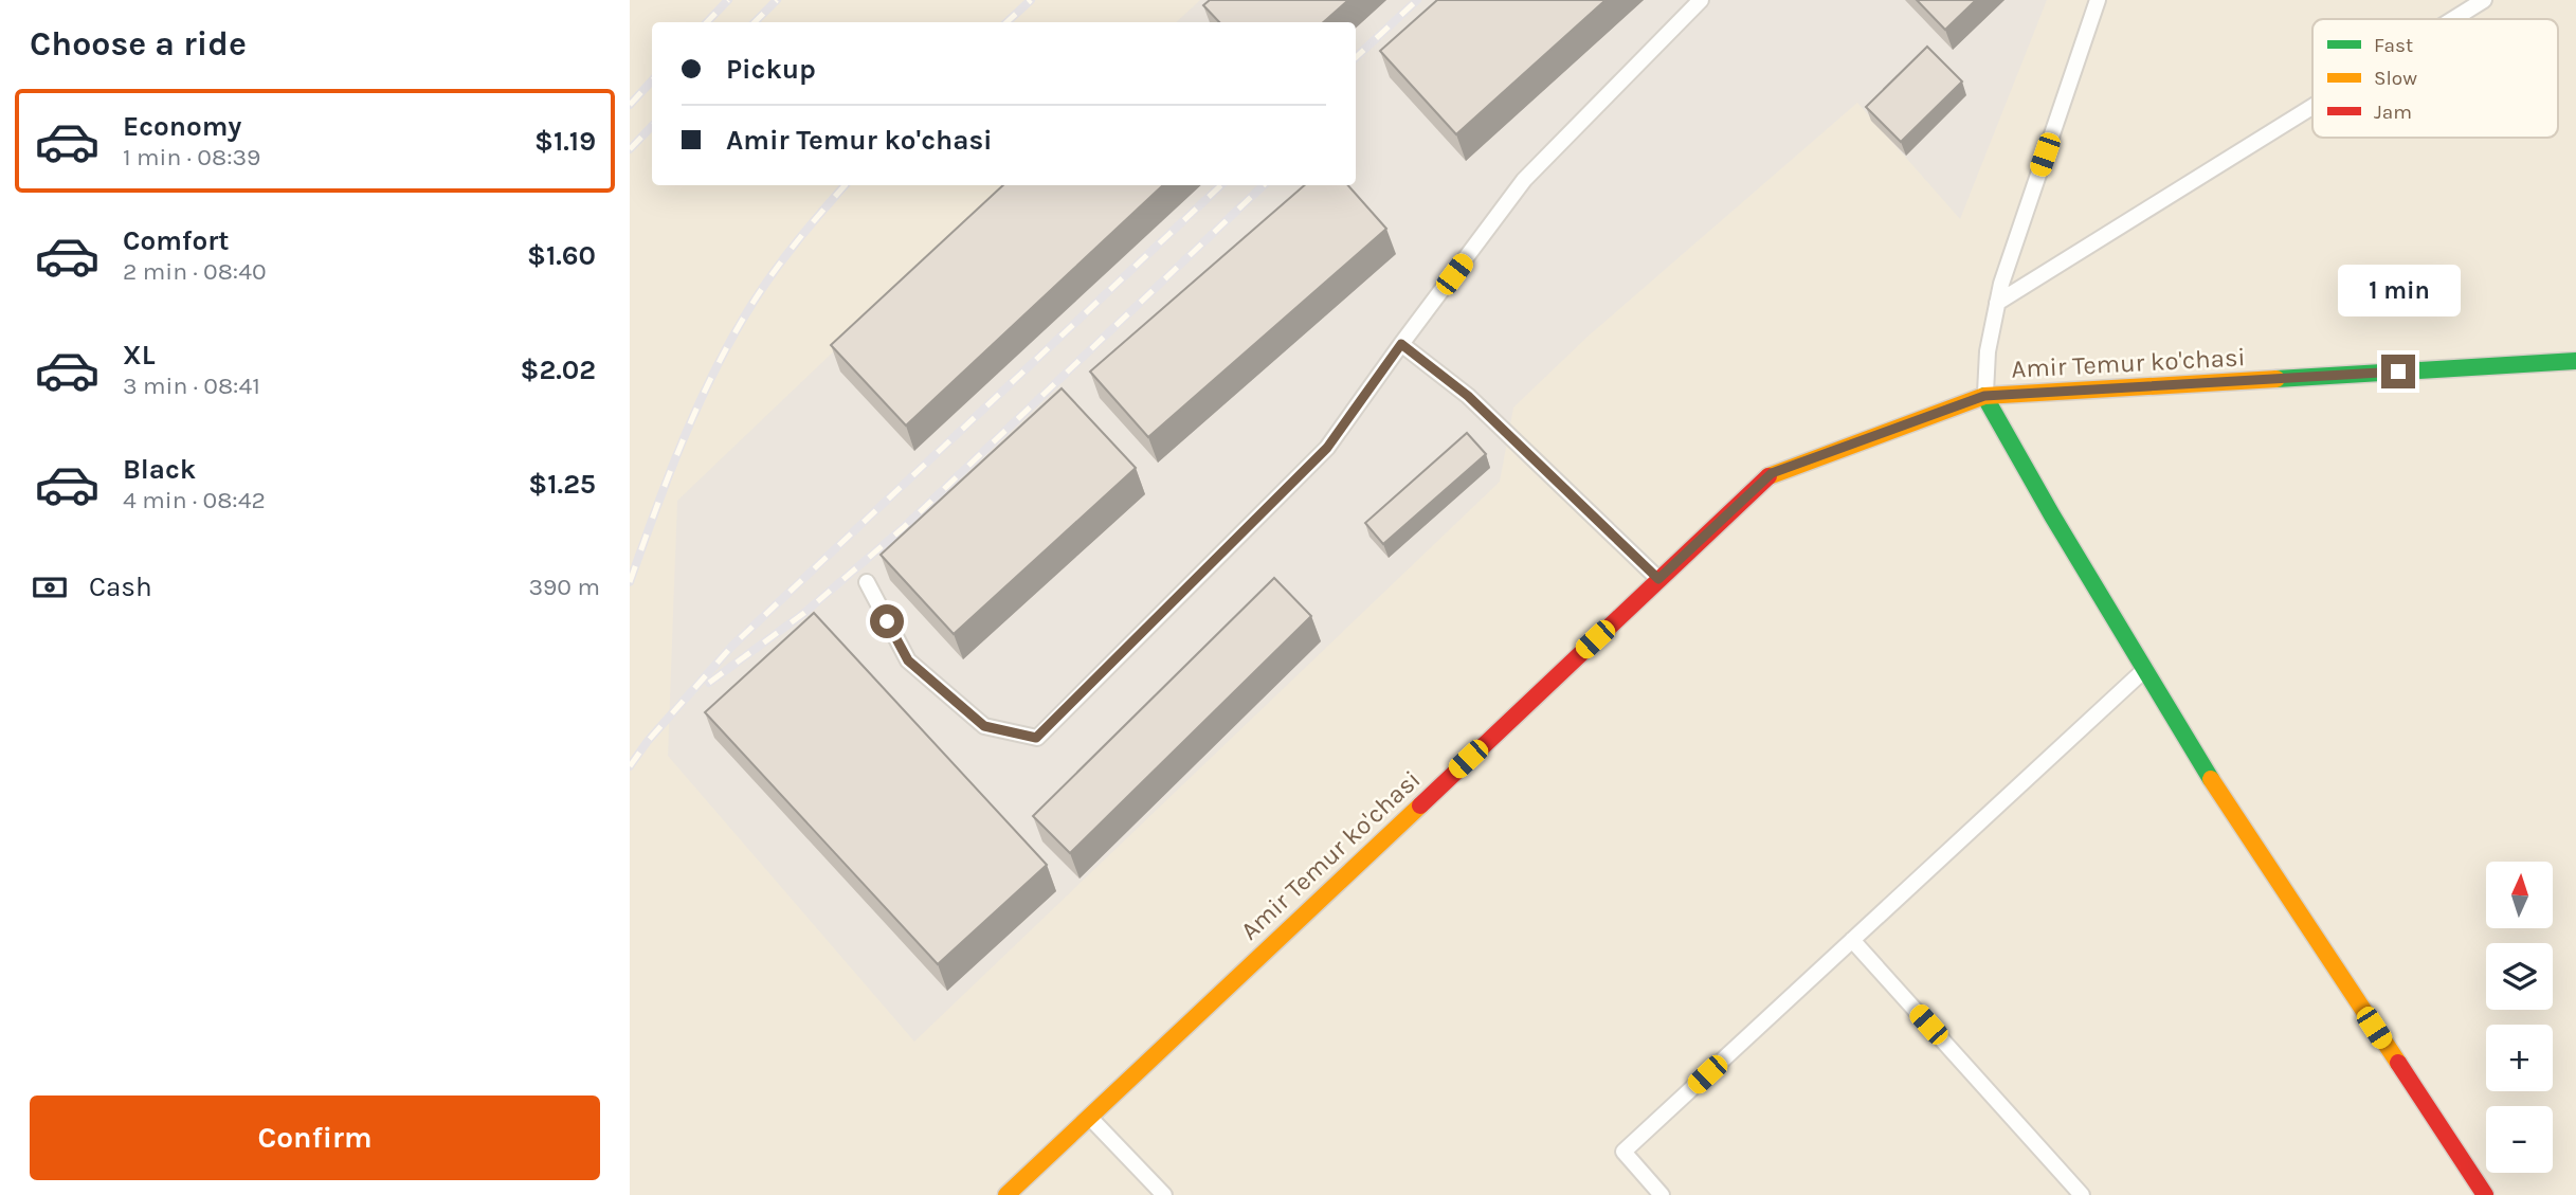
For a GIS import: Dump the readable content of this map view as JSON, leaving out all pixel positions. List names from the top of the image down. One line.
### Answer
{"streets":{"street":["Amir Temur ko'chasi"]},"legend":["Fast","Slow","Jam"],"north":"top","page":{"heading":"Choose a ride","banner":["Pickup","Amir Temur ko'chasi"],"list":[{"name":"Economy","note":"1 min · 08:39","value":"$1.19"},{"name":"Comfort","note":"2 min · 08:40","value":"$1.60"},{"name":"XL","note":"3 min · 08:41","value":"$2.02"},{"name":"Black","note":"4 min · 08:42","value":"$1.25"}],"bubble":"1 min","pay":["Cash","390 m"],"map_buttons":["+","−"],"buttons":"Confirm"}}
